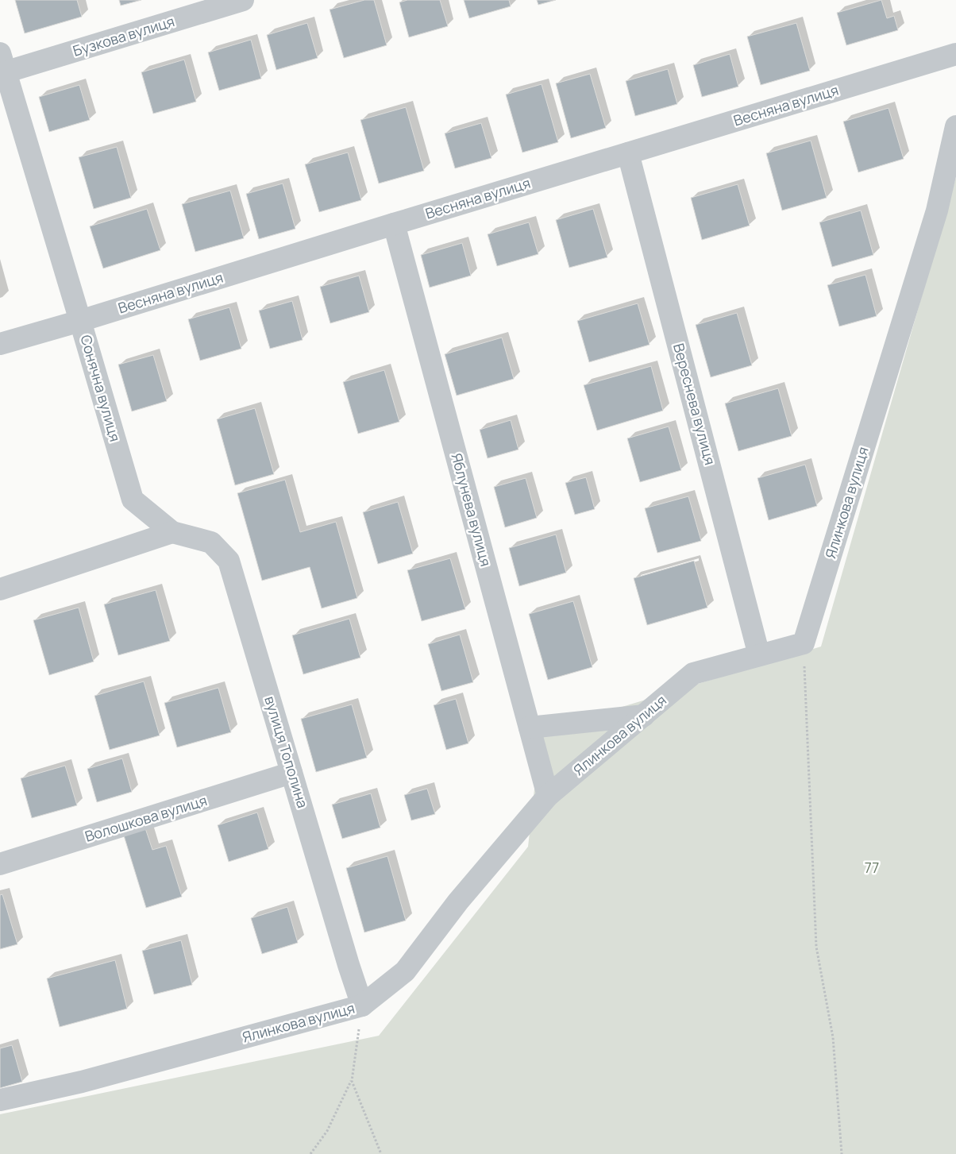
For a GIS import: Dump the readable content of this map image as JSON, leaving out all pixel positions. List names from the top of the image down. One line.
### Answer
{"streets":{"street":["Бузкова вулиця","Весняна вулиця","Сонячна вулиця","Вереснева вулиця","Ялинкова вулиця","Яблунева вулиця","вулиця Тополина","Волошкова вулиця"]},"crossings":[["Бузкова вулиця","Сонячна вулиця"],["Весняна вулиця","Сонячна вулиця"],["Весняна вулиця","Вереснева вулиця"],["Весняна вулиця","Яблунева вулиця"],["Сонячна вулиця","вулиця Тополина"],["Вереснева вулиця","Ялинкова вулиця"],["Ялинкова вулиця","Яблунева вулиця"],["Ялинкова вулиця","вулиця Тополина"],["вулиця Тополина","Волошкова вулиця"]],"parks":["77"]}
